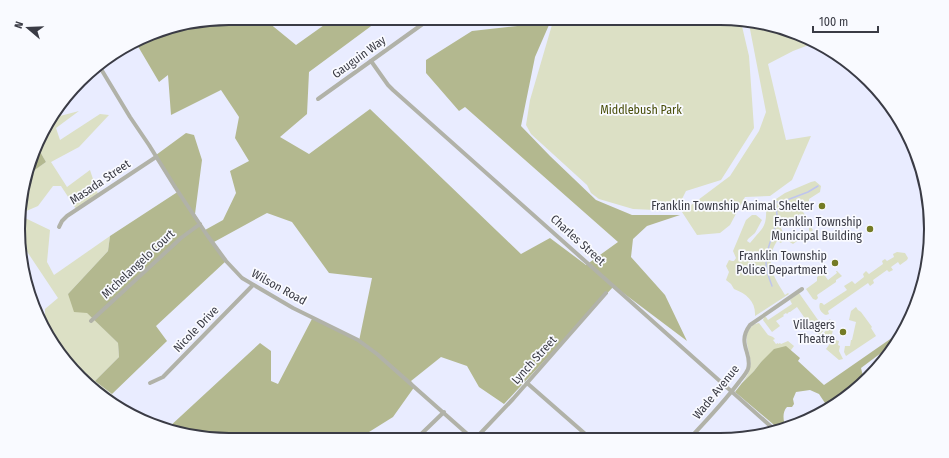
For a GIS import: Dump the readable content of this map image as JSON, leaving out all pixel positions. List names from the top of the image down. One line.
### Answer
{"streets":{"street":["Gauguin Way","Masada Street","Charles Street","Michelangelo Court","Wilson Road","Nicole Drive","Lynch Street","Wade Avenue"]},"crossings":[["Gauguin Way","Charles Street"],["Masada Street","Wilson Road"],["Charles Street","Wade Avenue"],["Michelangelo Court","Wilson Road"],["Wilson Road","Nicole Drive"]],"parks":["Middlebush Park"],"places":["Franklin Township Animal Shelter","Franklin Township Municipal Building","Franklin Township Police Department","Villagers Theatre"],"scale_bar":"100 m","north":"left"}
